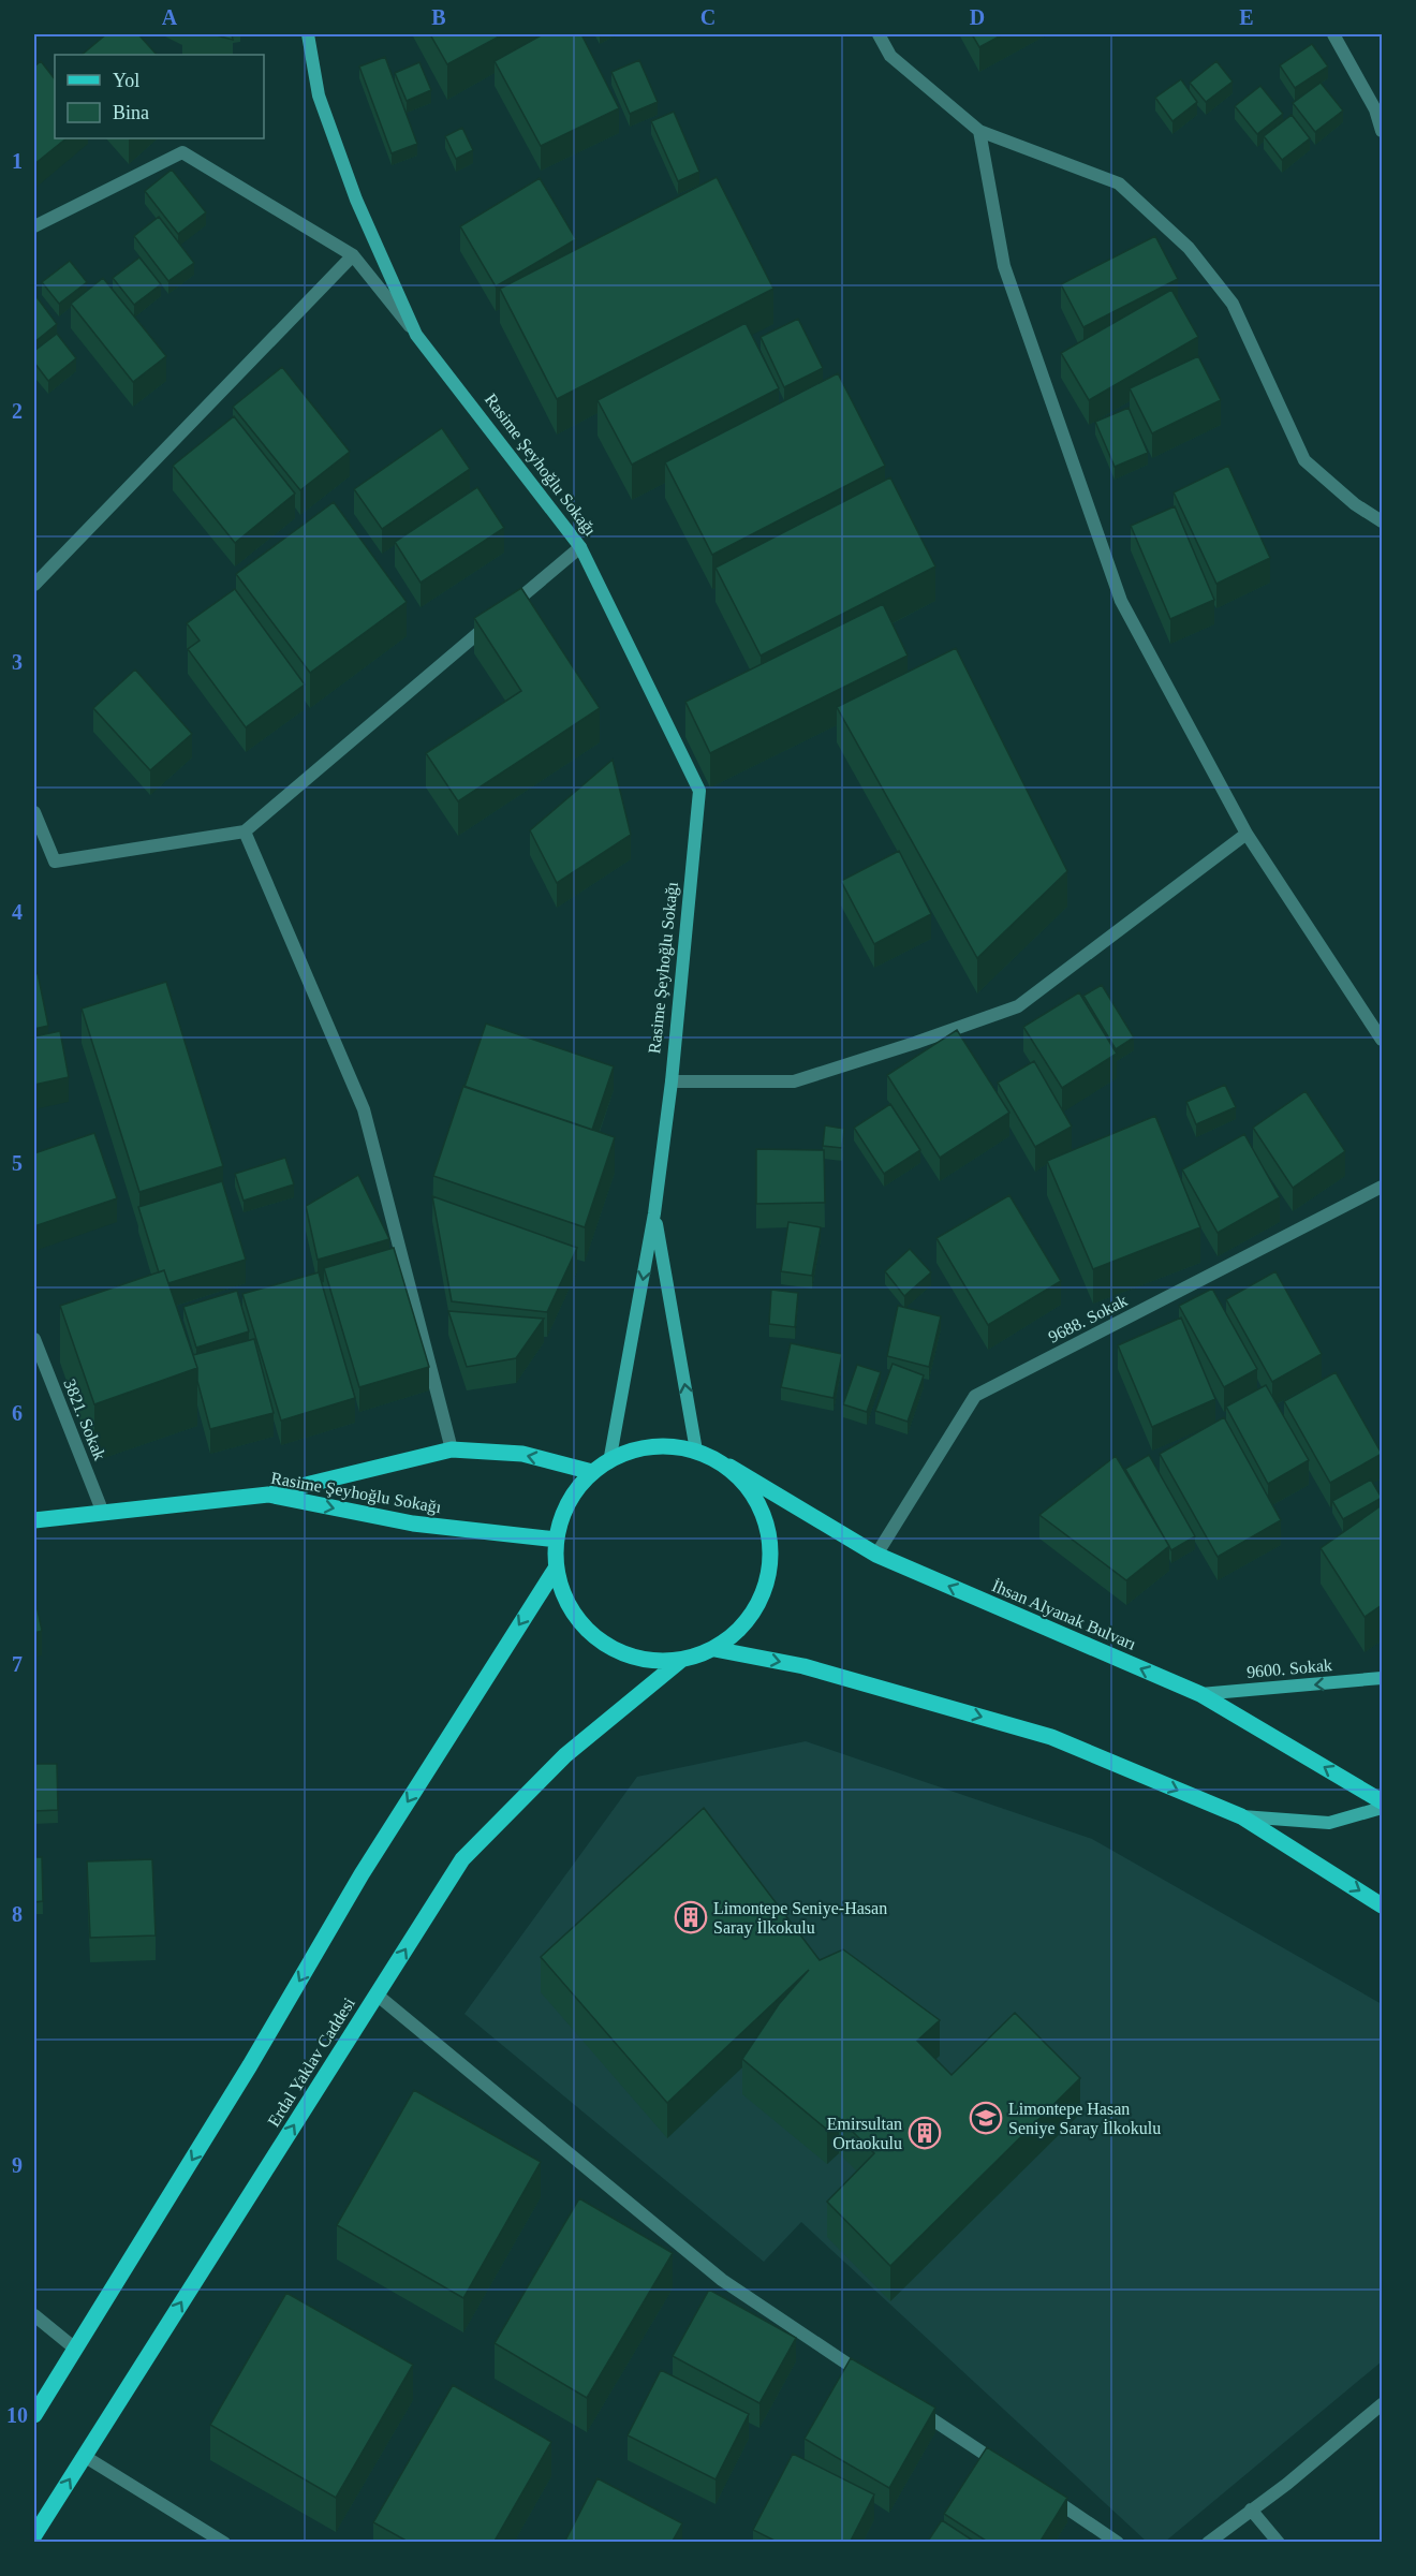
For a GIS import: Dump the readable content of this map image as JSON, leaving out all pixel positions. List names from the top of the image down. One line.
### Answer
{"streets":{"main road":["Rasime Şeyhoğlu Sokağı","İhsan Alyanak Bulvarı","9600. Sokak","Erdal Yaklav Caddesi"],"street":["9688. Sokak","3821. Sokak"]},"crossings":[["Rasime Şeyhoğlu Sokağı","3821. Sokak"],["Rasime Şeyhoğlu Sokağı","İhsan Alyanak Bulvarı"],["Rasime Şeyhoğlu Sokağı","Erdal Yaklav Caddesi"],["9688. Sokak","İhsan Alyanak Bulvarı"],["İhsan Alyanak Bulvarı","9600. Sokak"],["İhsan Alyanak Bulvarı","Erdal Yaklav Caddesi"]],"one_way":["9600. Sokak"],"places":{"building":["Limontepe Seniye-Hasan Saray İlkokulu","Emirsultan Ortaokulu"],"school or university":["Limontepe Hasan Seniye Saray İlkokulu"]},"legend":["Yol","Bina"],"grid":{"columns":["A","B","C","D","E"],"rows":["1","2","3","4","5","6","7","8","9","10"]}}
